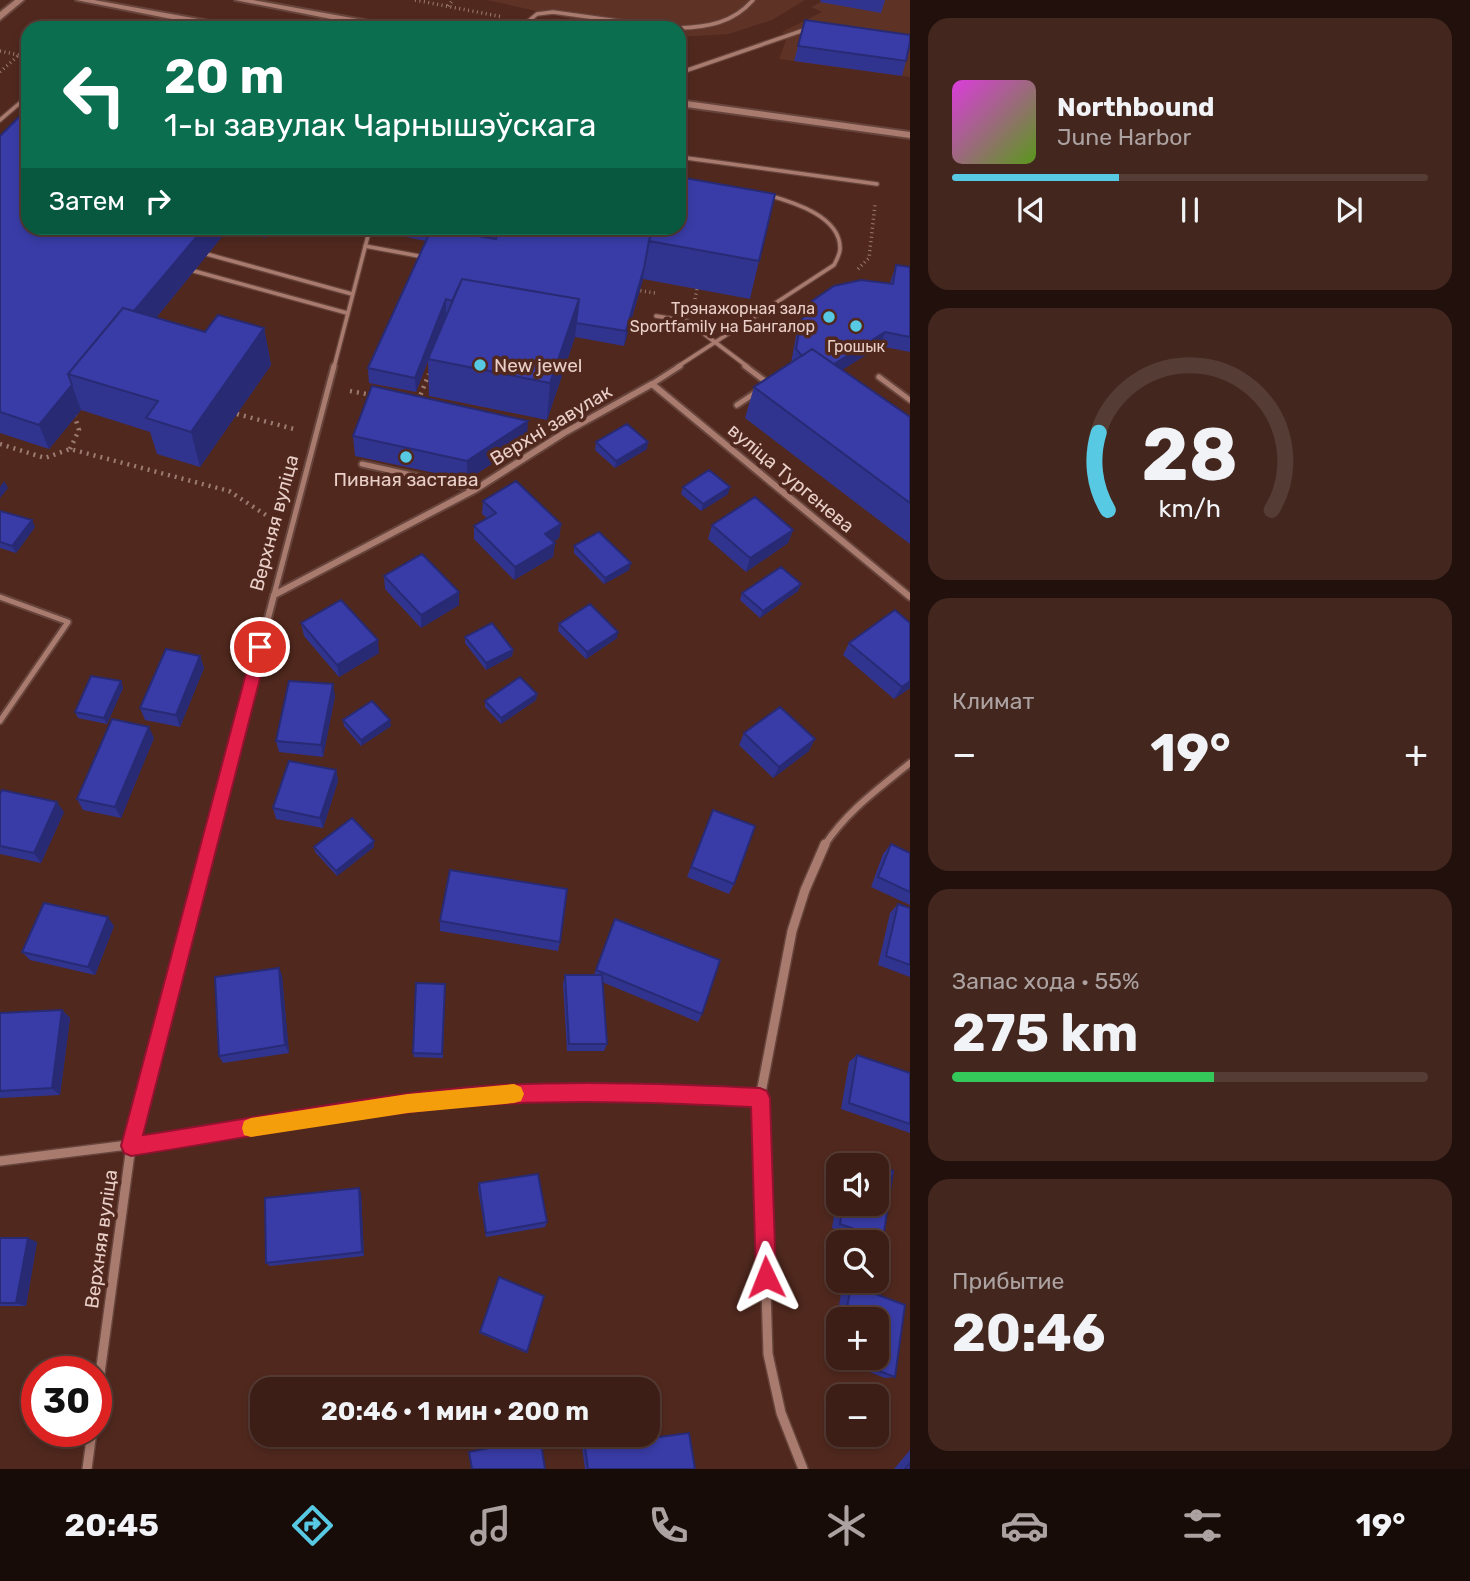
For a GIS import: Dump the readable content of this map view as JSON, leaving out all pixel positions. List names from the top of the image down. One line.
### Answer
{"streets":{"street":["Верхні завулак","вуліца Тургенева","Верхняя вуліца"]},"crossings":[["Верхні завулак","вуліца Тургенева"],["Верхні завулак","Верхняя вуліца"]],"places":["Трэнажорная зала Sportfamily на Бангалор","Грошык","New jewel","Пивная застава"],"page":{"turn":["20 m","1-ы завулак Чарнышэўскага"],"song":["Northbound","June Harbor"],"then":"Затем","tile":["Климат",["Запас хода · 55%","275 km"],["Прибытие","20:46"]],"heat":["−","19°","+"],"map_buttons":["+","−"],"limit":"30","trip":"20:46 · 1 мин · 200 m","tabs":["20:45","19°"],"gauge":["28","km/h"]}}
